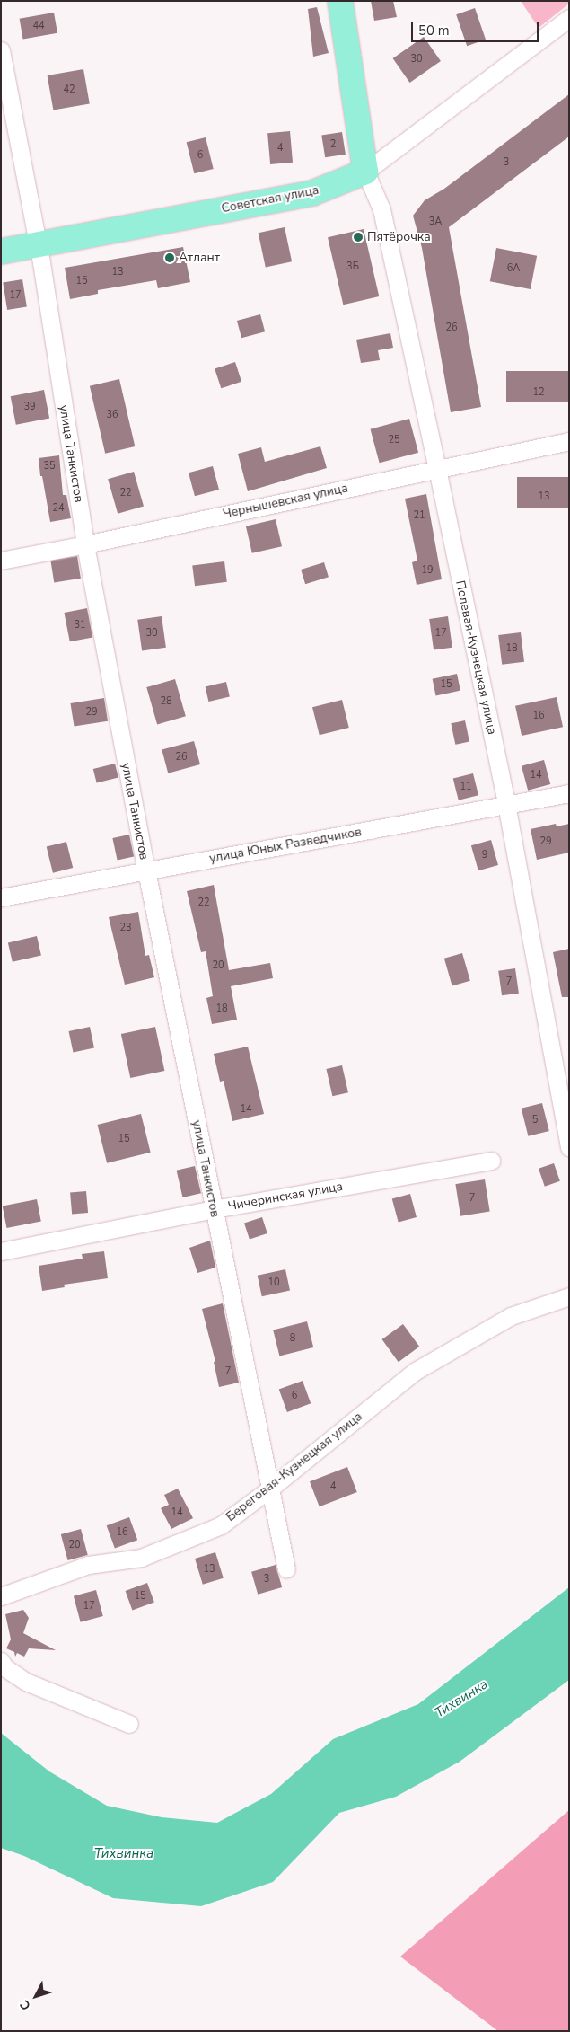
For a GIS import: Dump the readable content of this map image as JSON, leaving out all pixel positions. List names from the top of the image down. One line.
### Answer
{"streets":{"main road":["Советская улица"],"street":["улица Танкистов","Чернышевская улица","Полевая-Кузнецкая улица","улица Юных Разведчиков","Чичеринская улица","Береговая-Кузнецкая улица"]},"crossings":[["Советская улица","улица Танкистов"],["Советская улица","Полевая-Кузнецкая улица"],["улица Танкистов","Чернышевская улица"],["улица Танкистов","улица Юных Разведчиков"],["улица Танкистов","Чичеринская улица"],["улица Танкистов","Береговая-Кузнецкая улица"],["Чернышевская улица","Полевая-Кузнецкая улица"],["Полевая-Кузнецкая улица","улица Юных Разведчиков"]],"water":["Тихвинка"],"places":["Пятёрочка","Атлант"],"house_numbers":["44","30","42","2","4","6","3","3А","3Б","6А","13","15","17","26","12","39","36","25","35","22","13","24","21","19","31","30","17","18","15","28","29","16","26","14","11","29","9","22","23","20","7","18","14","5","15","7","10","8","7","6","4","14","16","20","13","3","15","17"],"scale_bar":"50 m","north":"bottom left"}
